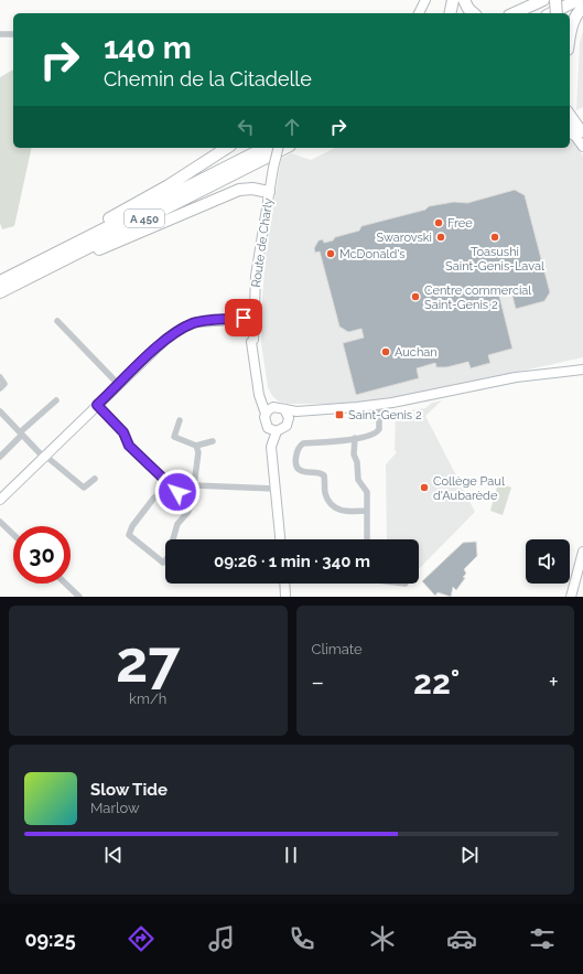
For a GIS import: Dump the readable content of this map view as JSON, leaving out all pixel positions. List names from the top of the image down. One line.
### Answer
{"streets":{"highway":["A 450"],"street":["Route de Charly"]},"places":{"other":["Free","Swarovski","Toasushi Saint-Genis-Laval","McDonald's","Centre commercial Saint-Genis 2","Auchan","Collège Paul d'Aubarède"],"transit":["Saint-Genis 2"]},"page":{"turn":["140 m","Chemin de la Citadelle"],"limit":"30","trip":"09:26 · 1 min · 340 m","tile":[["27","km/h"],"Climate"],"heat":["−","22°","+"],"song":["Slow Tide","Marlow"],"tabs":"09:25"}}
